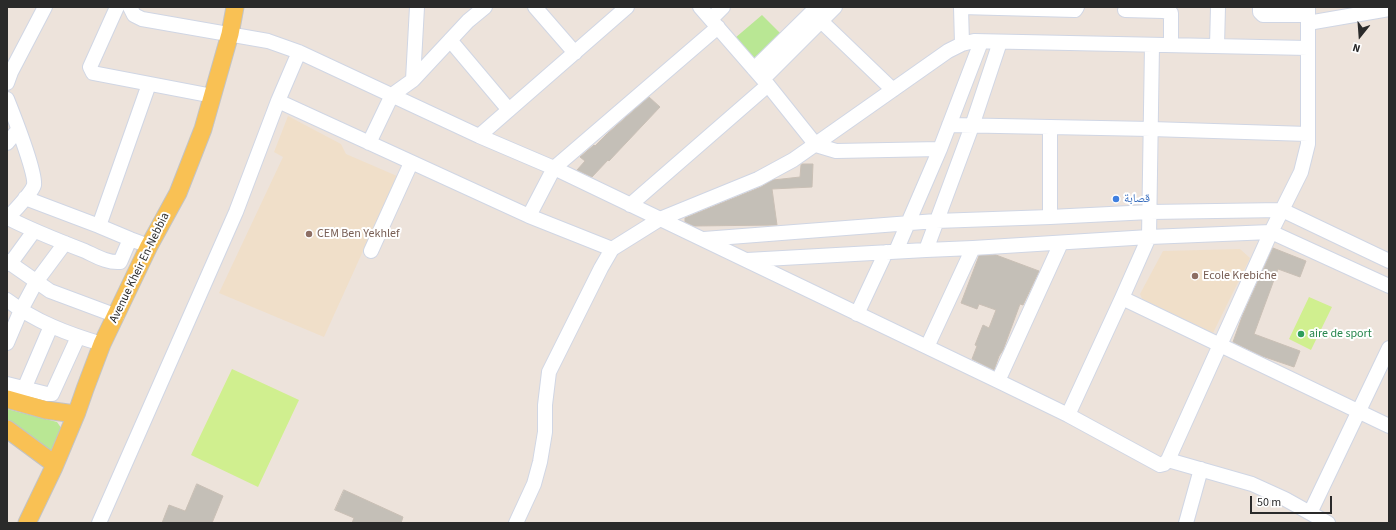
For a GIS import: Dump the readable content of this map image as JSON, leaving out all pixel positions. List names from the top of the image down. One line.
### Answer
{"streets":{"main road":["Avenue Kheir En-Nebbia"]},"places":["قصابة","CEM Ben Yekhlef","Ecole Krebiche","aire de sport"],"scale_bar":"50 m","north":"bottom"}
